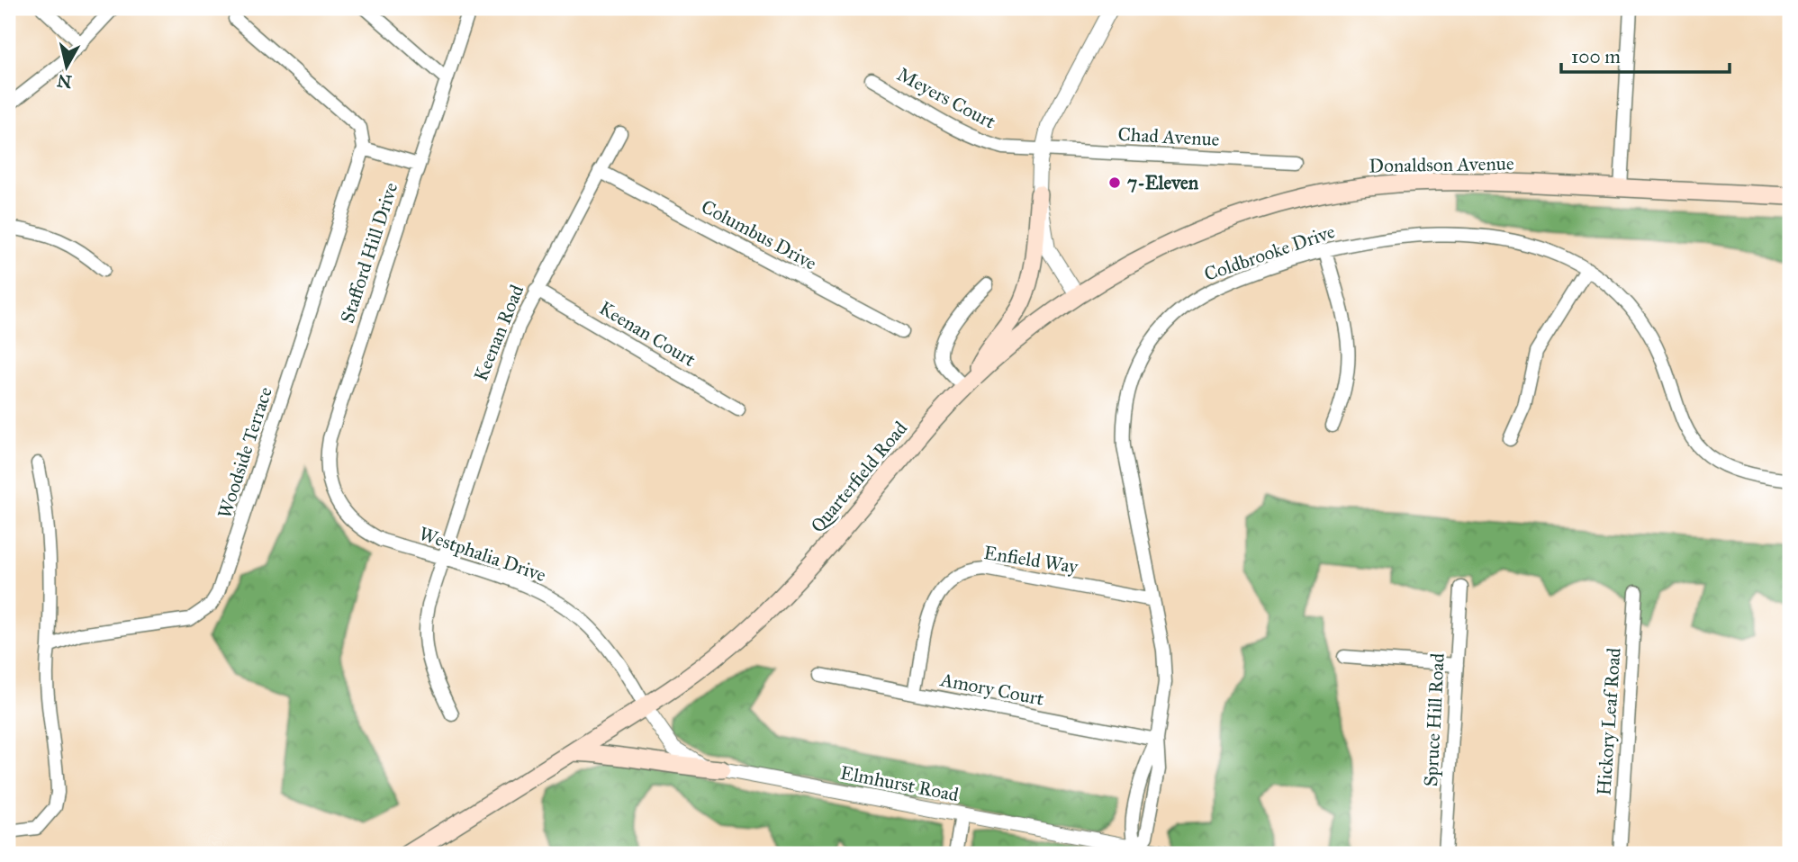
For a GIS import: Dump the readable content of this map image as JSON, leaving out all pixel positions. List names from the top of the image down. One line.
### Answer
{"streets":{"main road":["Donaldson Avenue","Quarterfield Road"],"street":["Meyers Court","Chad Avenue","Columbus Drive","Stafford Hill Drive","Coldbrooke Drive","Keenan Road","Keenan Court","Woodside Terrace","Westphalia Drive","Enfield Way","Amory Court","Spruce Hill Road","Hickory Leaf Road","Elmhurst Road"]},"crossings":[["Meyers Court","Chad Avenue"],["Donaldson Avenue","Quarterfield Road"],["Columbus Drive","Keenan Road"],["Stafford Hill Drive","Westphalia Drive"],["Coldbrooke Drive","Enfield Way"],["Coldbrooke Drive","Amory Court"],["Coldbrooke Drive","Elmhurst Road"],["Keenan Road","Keenan Court"],["Keenan Road","Westphalia Drive"],["Quarterfield Road","Westphalia Drive"],["Quarterfield Road","Elmhurst Road"],["Westphalia Drive","Elmhurst Road"],["Enfield Way","Amory Court"]],"places":["7-Eleven"],"scale_bar":"100 m","north":"bottom"}
